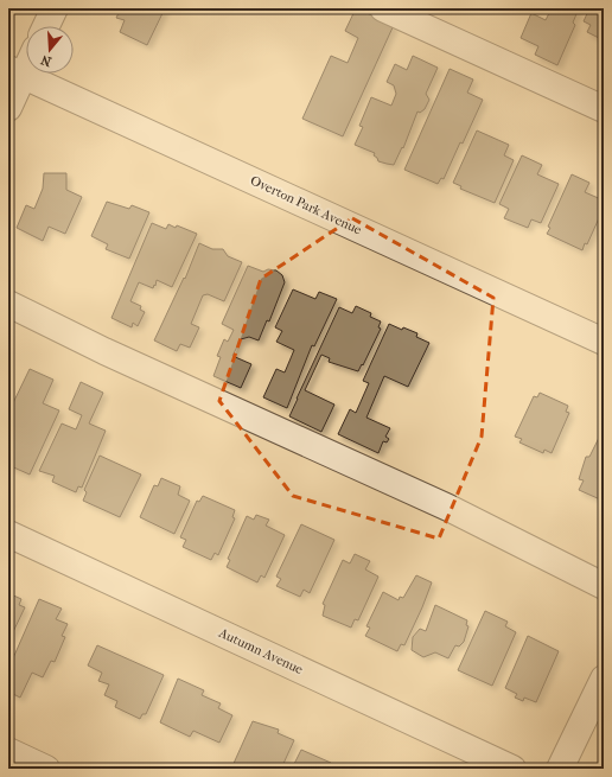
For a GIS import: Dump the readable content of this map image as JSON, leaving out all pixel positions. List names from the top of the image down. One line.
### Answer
{"streets":{"street":["Overton Park Avenue","Autumn Avenue"]},"north":"bottom"}
